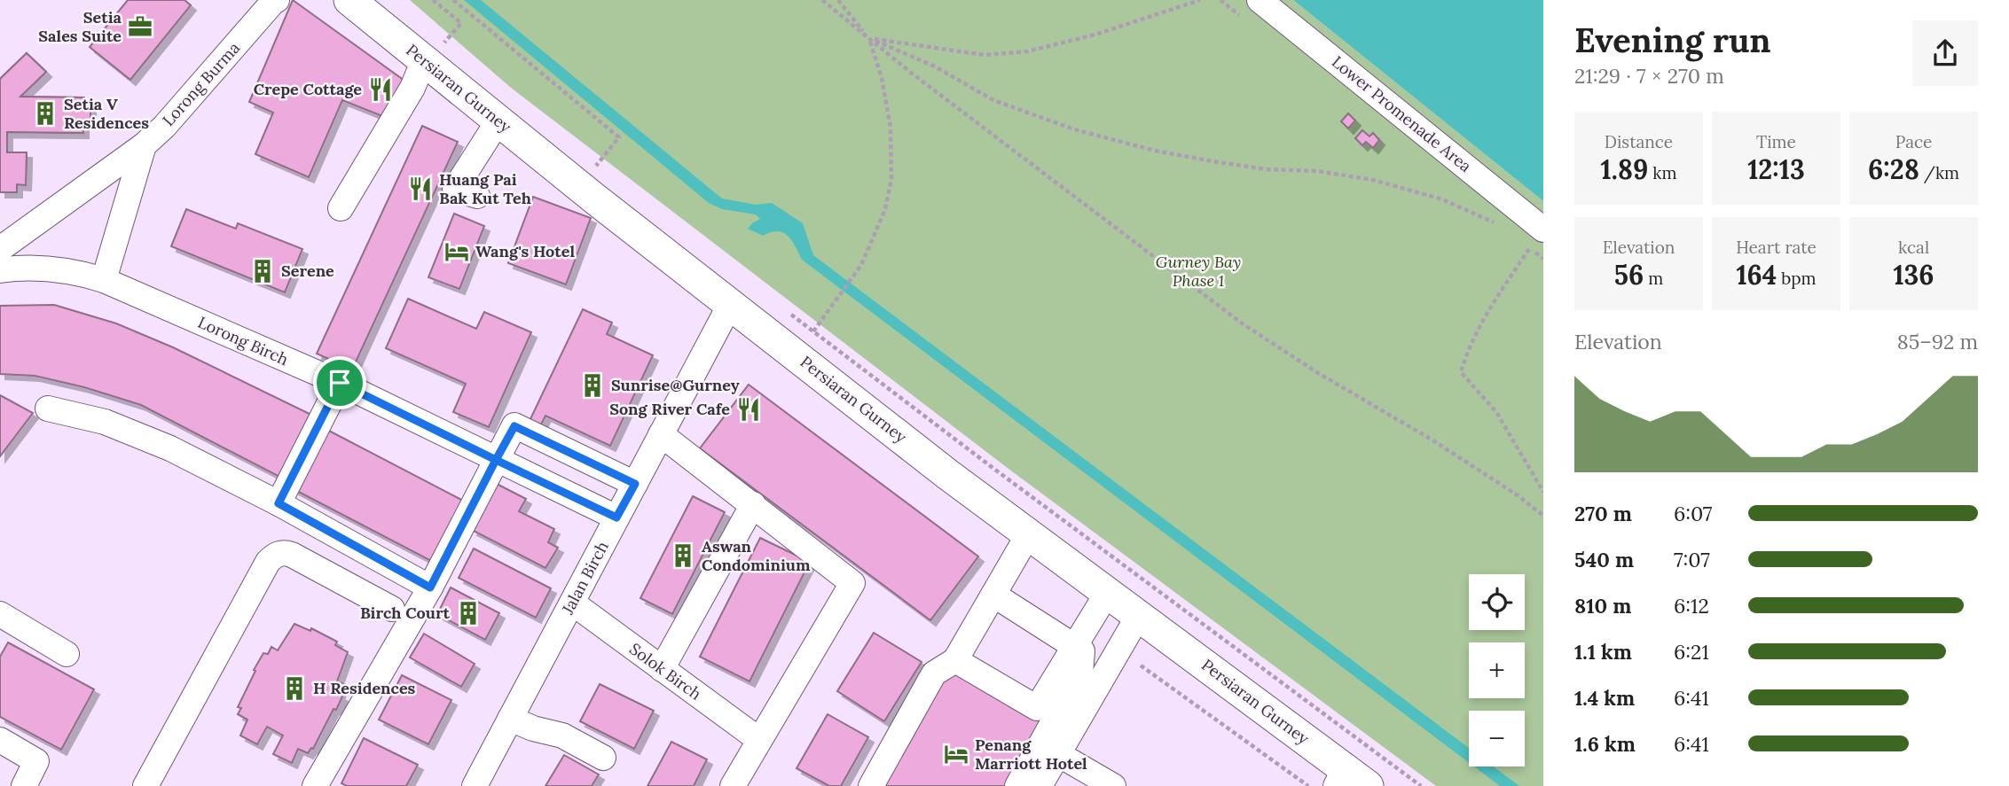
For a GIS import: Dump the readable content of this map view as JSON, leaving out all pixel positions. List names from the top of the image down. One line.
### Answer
{"streets":{"main road":["Persiaran Gurney"],"street":["Lorong Burma","Lower Promenade Area","Lorong Birch","Jalan Birch","Solok Birch"]},"crossings":[["Persiaran Gurney","Jalan Birch"],["Lorong Birch","Jalan Birch"],["Jalan Birch","Solok Birch"]],"parks":["Gurney Bay Phase 1"],"places":{"office":["Setia Sales Suite"],"restaurant":["Crepe Cottage","Huang Pai Bak Kut Teh","Song River Cafe"],"building":["Setia V Residences","Serene","Sunrise@Gurney","Aswan Condominium","Birch Court","H Residences"],"hotel":["Wang's Hotel","Penang Marriott Hotel"]},"page":{"heading":["Evening run","21:29 · 7 × 270 m"],"stats":[["Distance","1.89 km"],["Time","12:13"],["Pace","6:28 /km"],["Elevation","56 m"],["Heart rate","164 bpm"],["kcal","136"]],"chart":["Elevation","85–92 m"],"list":[{"name":"270 m","note":"6:07"},{"name":"540 m","note":"7:07"},{"name":"810 m","note":"6:12"},{"name":"1.1 km","note":"6:21"},{"name":"1.4 km","note":"6:41"},{"name":"1.6 km","note":"6:41"}],"map_buttons":["+","−"]}}
